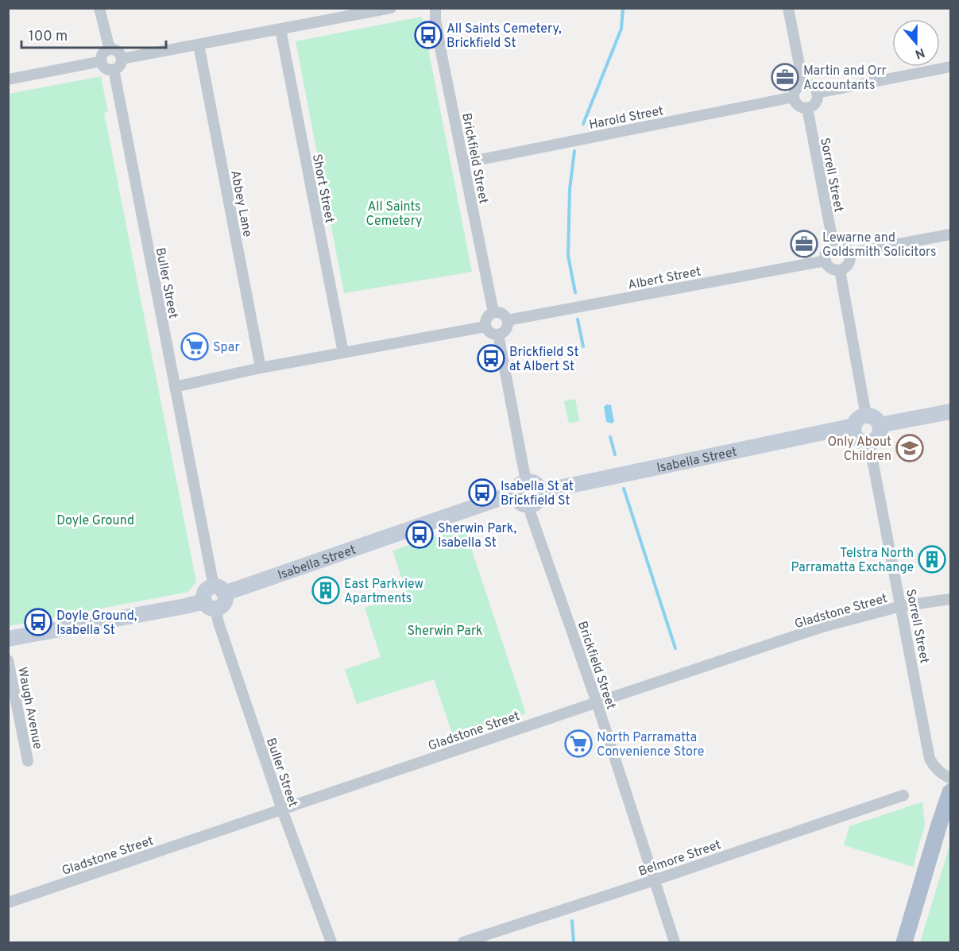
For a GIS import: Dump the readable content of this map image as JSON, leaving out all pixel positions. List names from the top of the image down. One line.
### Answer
{"streets":{"street":["Harold Street","Brickfield Street","Sorrell Street","Short Street","Abbey Lane","Albert Street","Buller Street","Isabella Street","Gladstone Street","Waugh Avenue","Belmore Street"]},"crossings":[["Harold Street","Brickfield Street"],["Harold Street","Sorrell Street"],["Brickfield Street","Albert Street"],["Brickfield Street","Isabella Street"],["Brickfield Street","Gladstone Street"],["Brickfield Street","Belmore Street"],["Sorrell Street","Albert Street"],["Sorrell Street","Isabella Street"],["Sorrell Street","Gladstone Street"],["Buller Street","Isabella Street"],["Buller Street","Gladstone Street"]],"parks":["All Saints Cemetery","Doyle Ground","Sherwin Park"],"places":{"bus stop":["All Saints Cemetery, Brickfield St","Brickfield St at Albert St","Isabella St at Brickfield St","Sherwin Park, Isabella St","Doyle Ground, Isabella St"],"office":["Martin and Orr Accountants","Lewarne and Goldsmith Solicitors"],"supermarket":["Spar","North Parramatta Convenience Store"],"school or university":["Only About Children"],"building":["Telstra North Parramatta Exchange","East Parkview Apartments"]},"scale_bar":"100 m","north":"bottom"}
